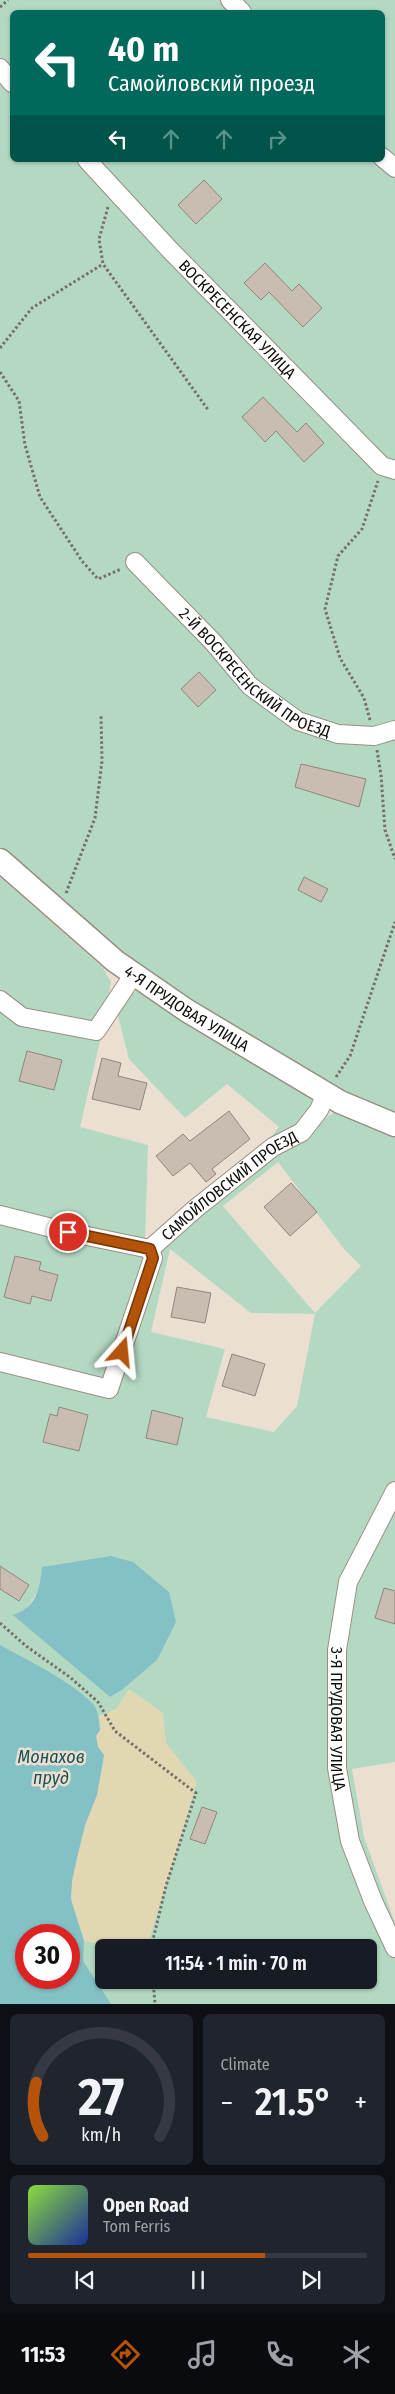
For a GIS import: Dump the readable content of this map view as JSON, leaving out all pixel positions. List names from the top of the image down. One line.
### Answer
{"streets":{"main road":["4-Я ПРУДОВАЯ УЛИЦА"],"street":["ВОСКРЕСЕНСКАЯ УЛИЦА","2-Й ВОСКРЕСЕНСКИЙ ПРОЕЗД","САМОЙЛОВСКИЙ ПРОЕЗД","3-Я ПРУДОВАЯ УЛИЦА"]},"crossings":[["4-Я ПРУДОВАЯ УЛИЦА","САМОЙЛОВСКИЙ ПРОЕЗД"]],"water":["Монахов пруд"],"page":{"turn":["40 m","Самойловский проезд"],"limit":"30","trip":"11:54 · 1 min · 70 m","tile":"Climate","heat":["−","21.5°","+"],"song":["Open Road","Tom Ferris"],"tabs":"11:53","gauge":["27","km/h"]}}
